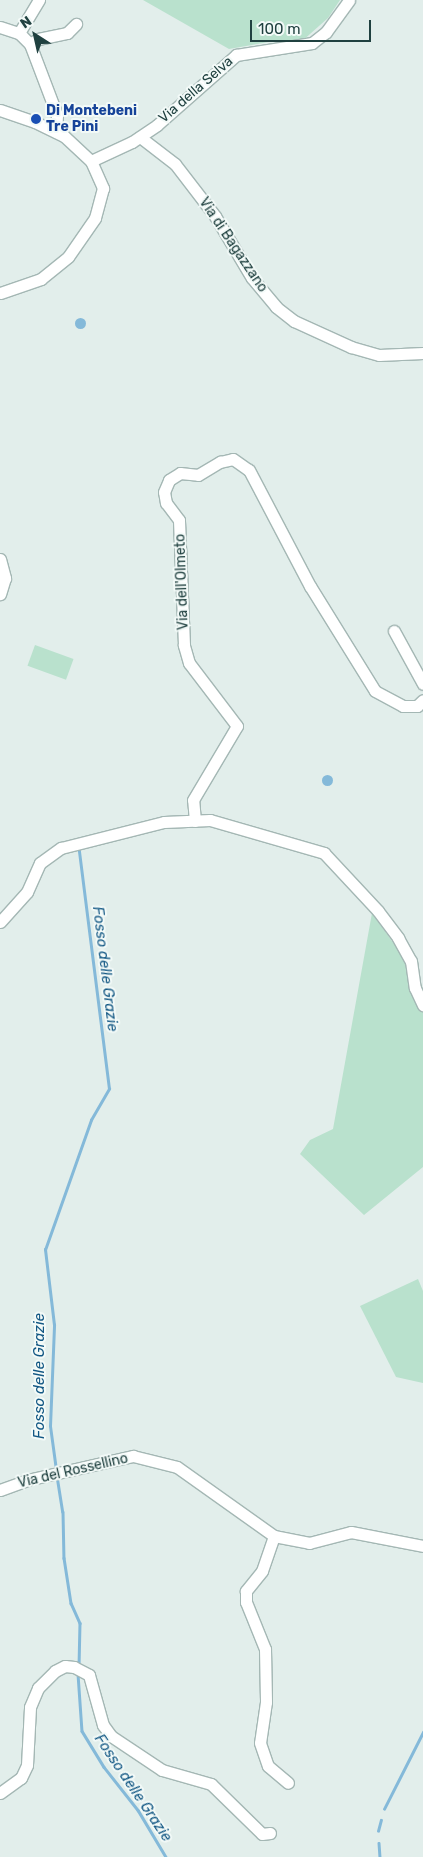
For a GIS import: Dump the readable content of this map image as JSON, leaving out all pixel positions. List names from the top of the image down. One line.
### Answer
{"streets":{"street":["Via della Selva","Via di Bagazzano","Via dell'Olmeto","Via del Rossellino"]},"crossings":[["Via della Selva","Via di Bagazzano"]],"water":["Fosso delle Grazie"],"places":["Di Montebeni Tre Pini"],"scale_bar":"100 m","north":"top left"}
